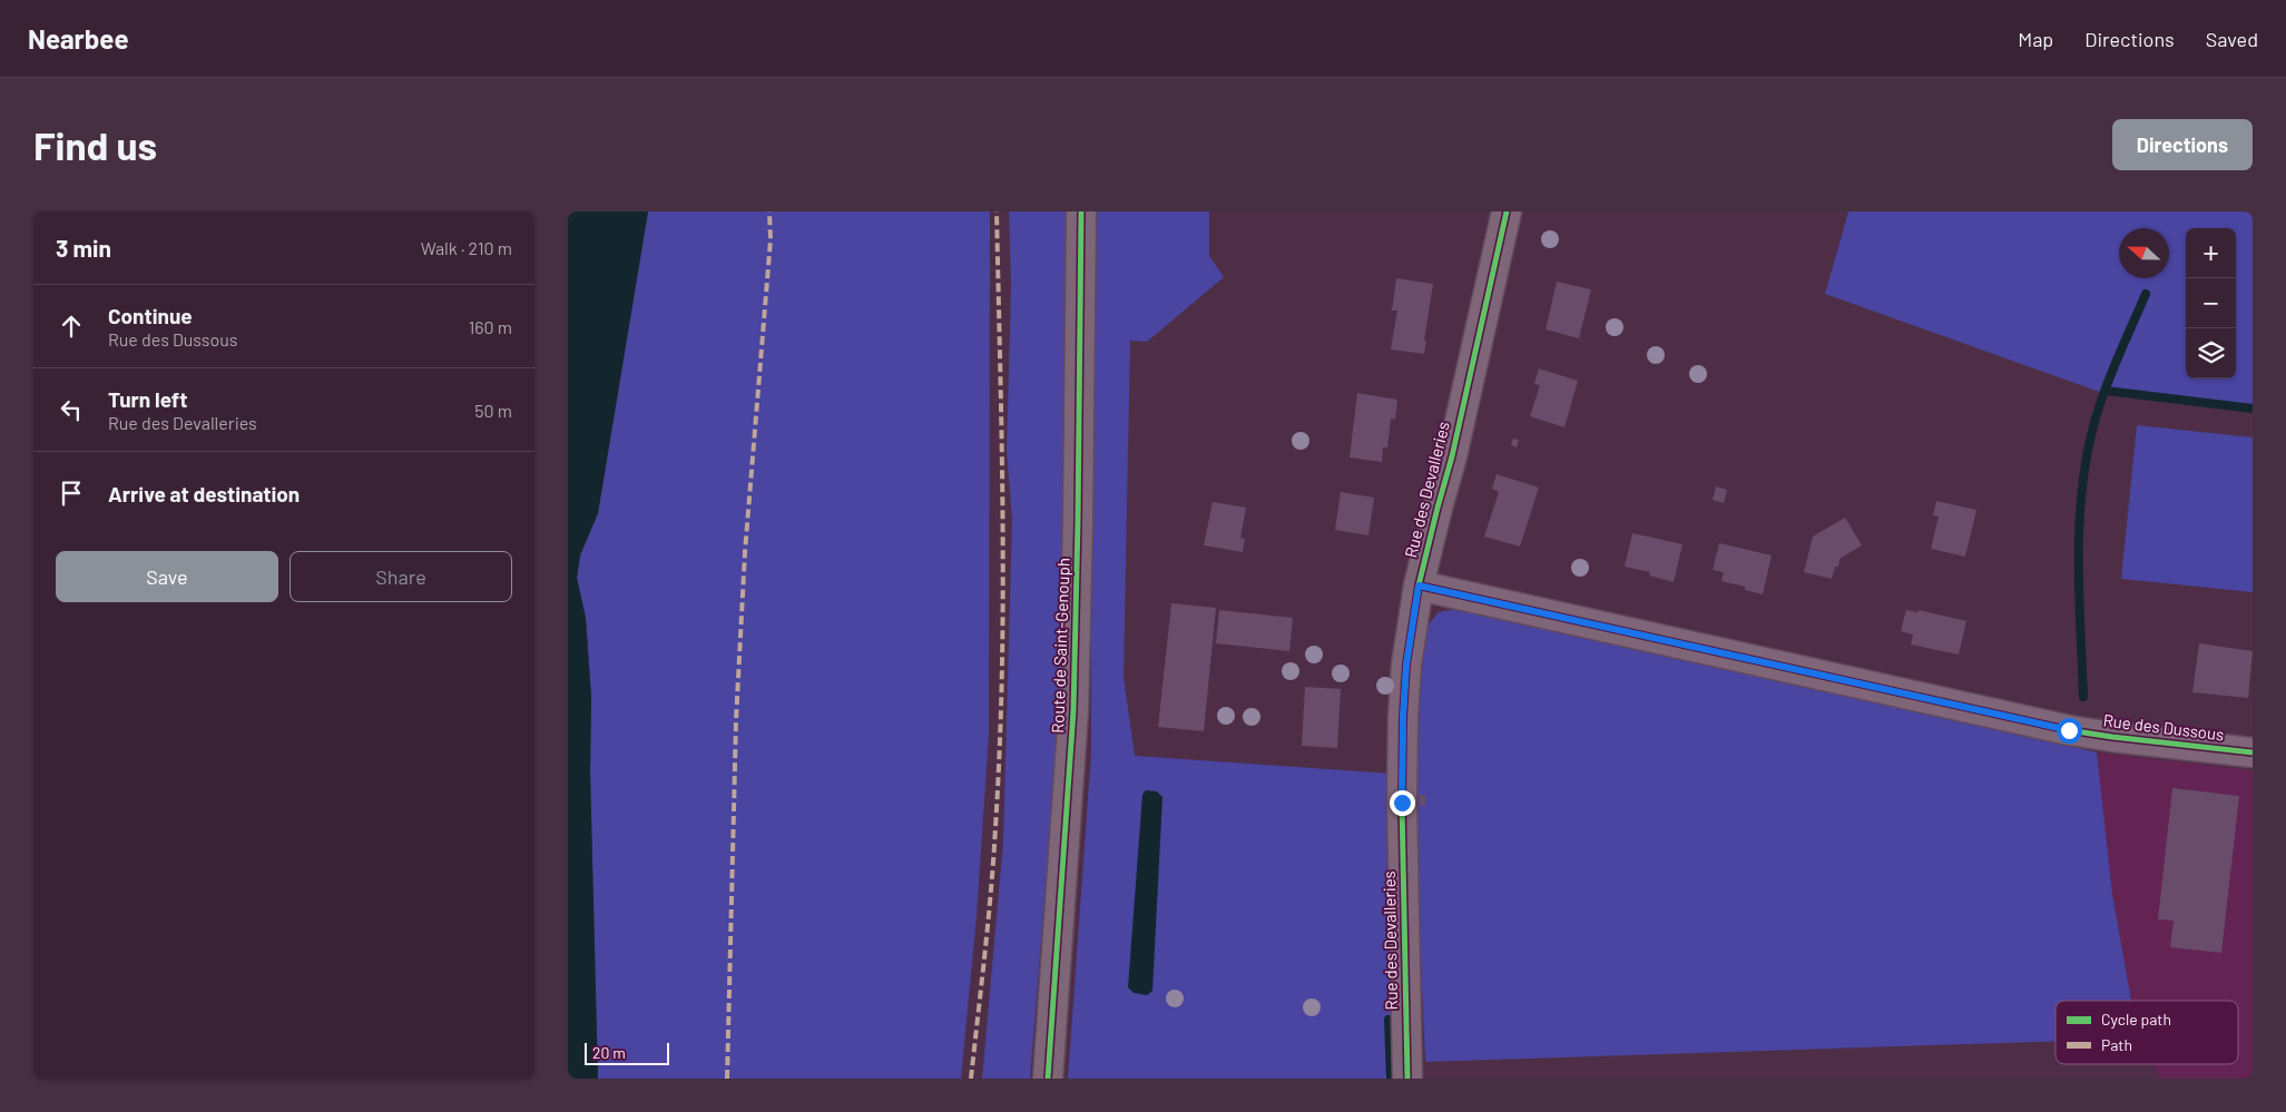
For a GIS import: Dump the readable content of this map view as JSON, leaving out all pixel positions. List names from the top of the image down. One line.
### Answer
{"streets":{"street":["Rue des Devalleries","Route de Saint-Genouph","Rue des Dussous"]},"crossings":[["Rue des Devalleries","Rue des Dussous"]],"legend":["Cycle path","Path"],"scale_bar":"20 m","north":"left","page":{"header":"Nearbee","nav":["Map","Directions","Saved"],"buttons":["Directions",["Save","Share"]],"title":"Find us","heading":["3 min","Walk · 210 m"],"map_buttons":["+","−"],"list":[["Continue","Rue des Dussous","160 m"],["Turn left","Rue des Devalleries","50 m"],"Arrive at destination"],"scale":"20 m"}}
